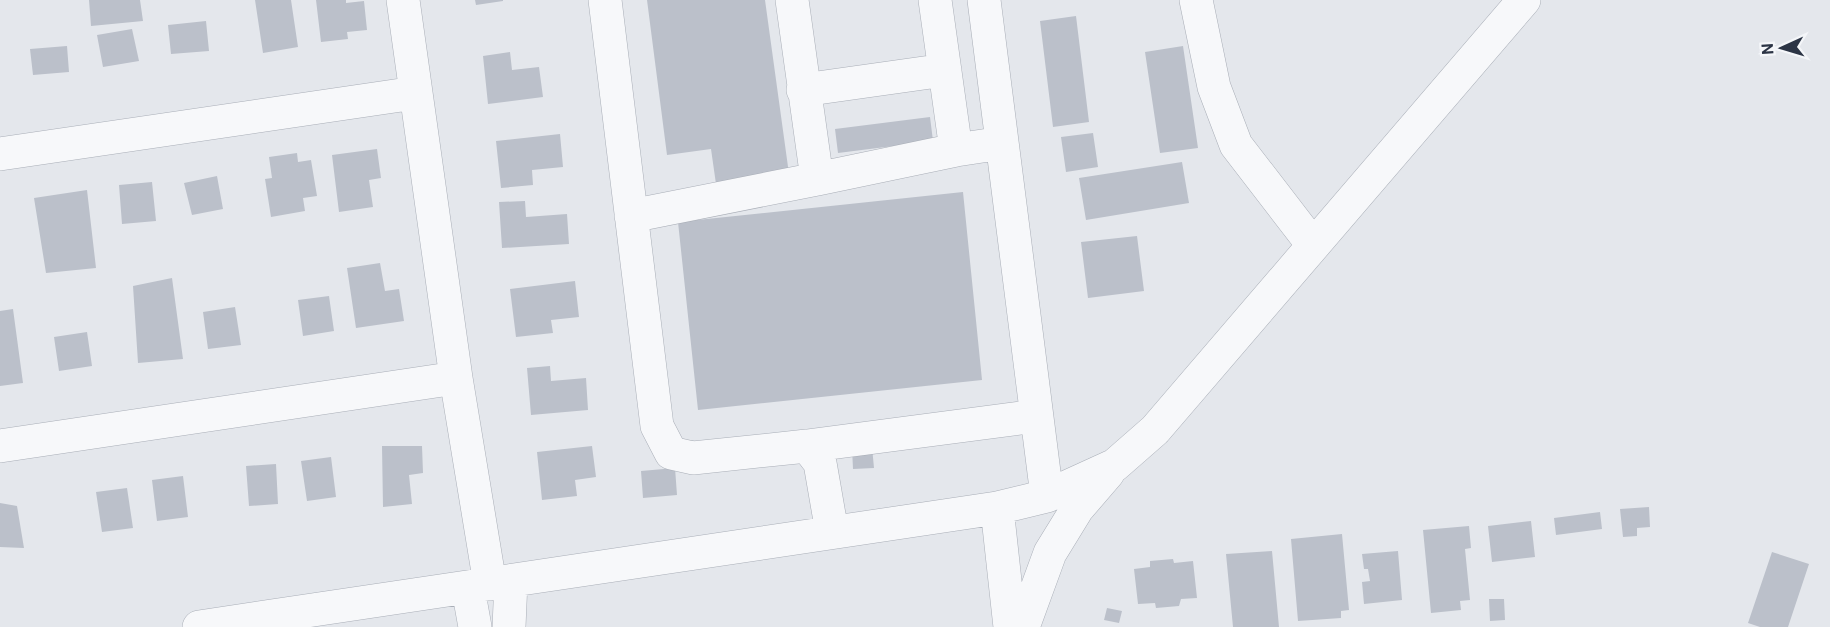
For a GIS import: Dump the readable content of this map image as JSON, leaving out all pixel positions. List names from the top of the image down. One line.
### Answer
{"north":"left"}
